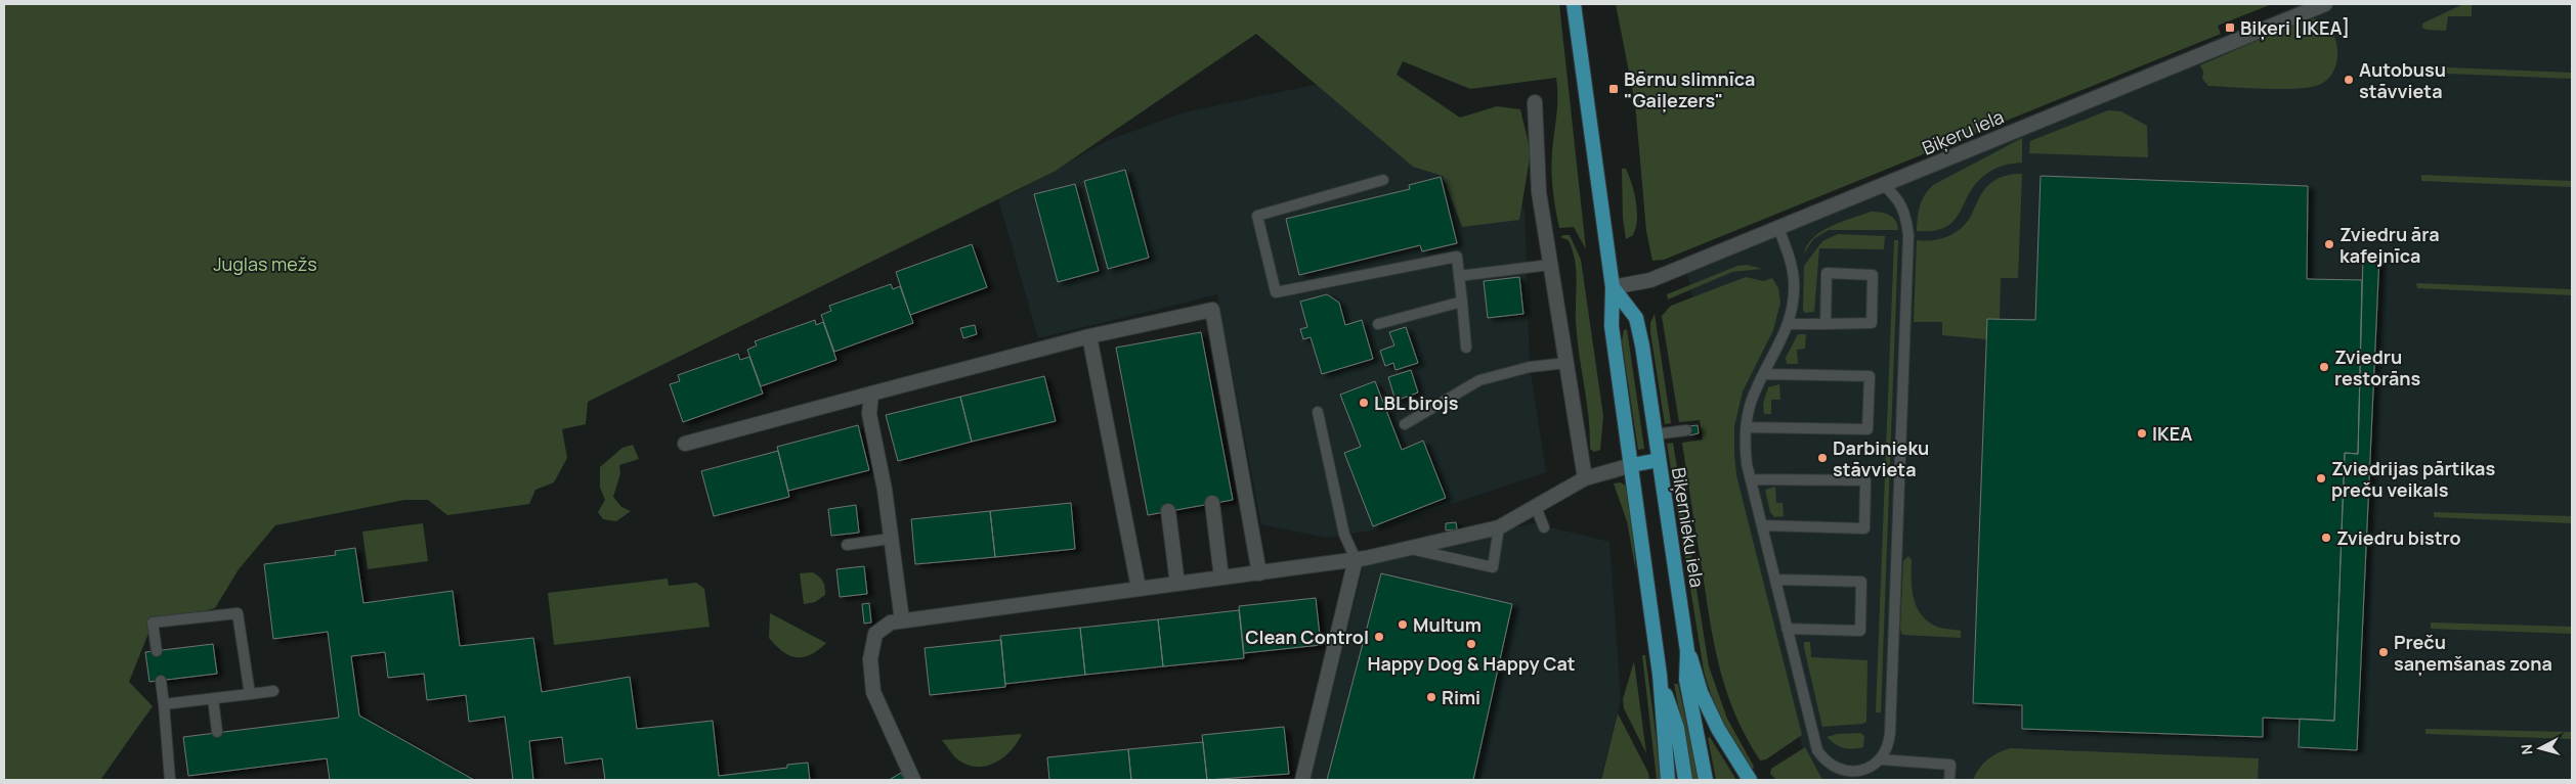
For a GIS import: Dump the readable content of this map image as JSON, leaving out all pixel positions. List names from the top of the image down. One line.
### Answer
{"streets":{"main road":["Biķernieku iela"],"street":["Biķeru iela"]},"crossings":[["Biķeru iela","Biķernieku iela"]],"parks":["Juglas mežs"],"places":{"transit":["Biķeri [IKEA]","Bērnu slimnīca \"Gaiļezers\""],"other":["Autobusu stāvvieta","Zviedru āra kafejnīca","Zviedru restorāns","LBL birojs","IKEA","Darbinieku stāvvieta","Zviedrijas pārtikas preču veikals","Zviedru bistro","Multum","Clean Control","Happy Dog & Happy Cat","Preču saņemšanas zona","Rimi"]},"north":"left"}
